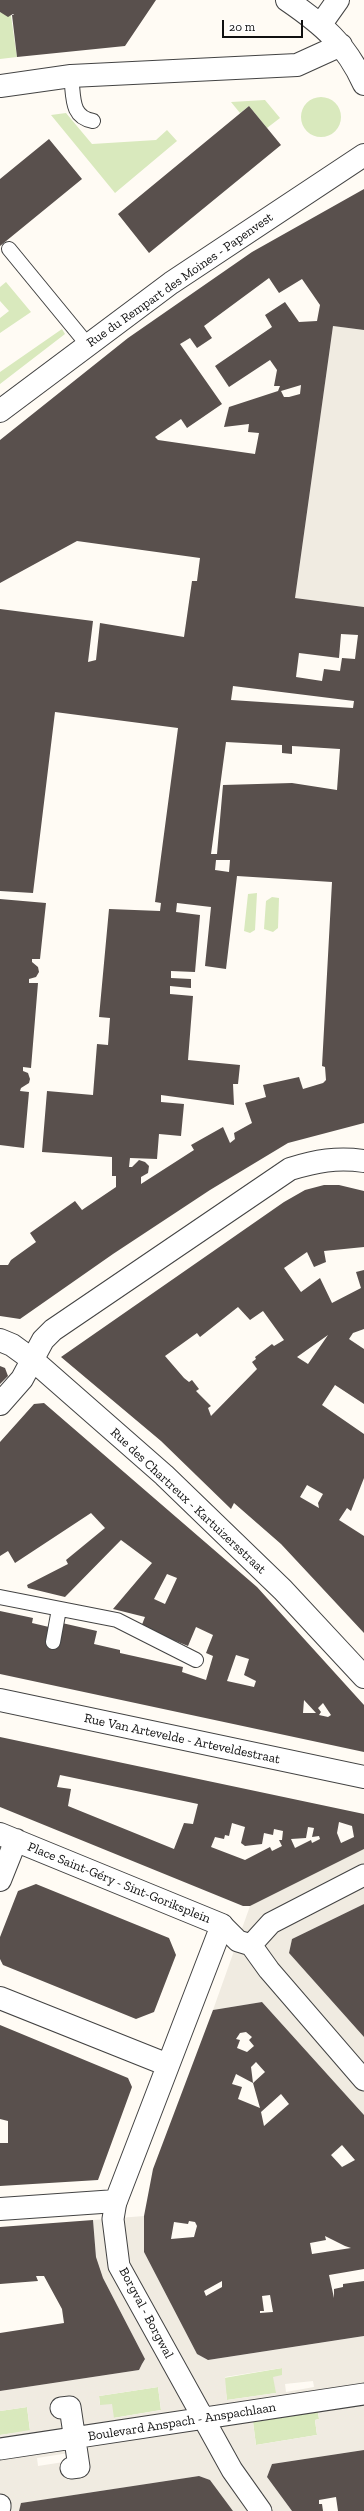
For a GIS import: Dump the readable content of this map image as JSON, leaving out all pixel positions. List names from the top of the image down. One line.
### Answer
{"streets":{"street":["Rue du Rempart des Moines - Papenvest","Rue des Chartreux - Kartuizersstraat","Rue Van Artevelde - Arteveldestraat","Place Saint-Géry - Sint-Goriksplein","Borgval - Borgwal","Boulevard Anspach - Anspachlaan"]},"crossings":[["Place Saint-Géry - Sint-Goriksplein","Borgval - Borgwal"],["Borgval - Borgwal","Boulevard Anspach - Anspachlaan"]],"scale_bar":"20 m"}
